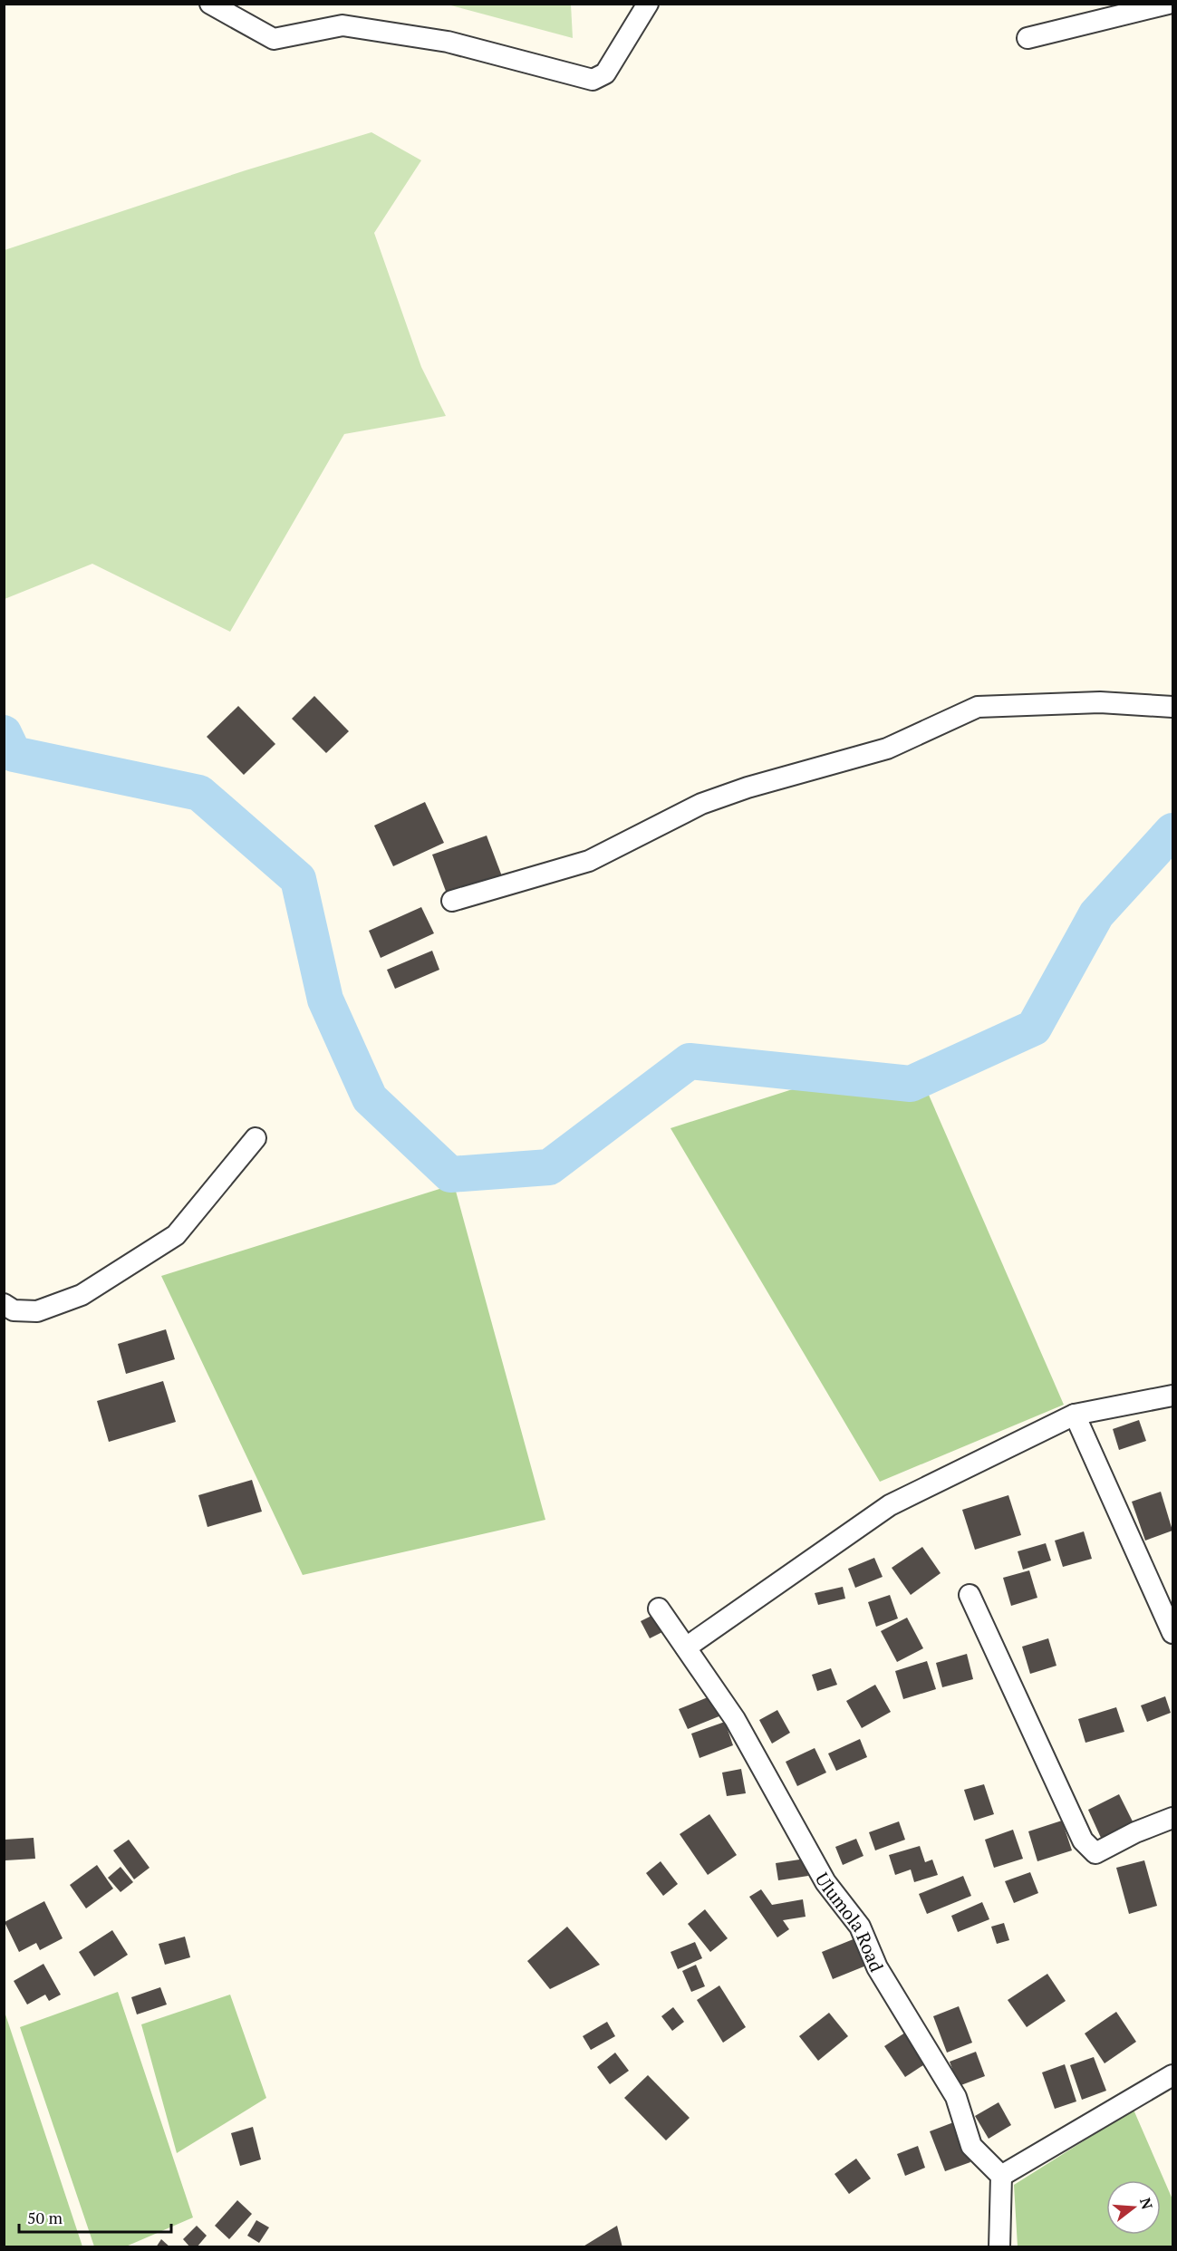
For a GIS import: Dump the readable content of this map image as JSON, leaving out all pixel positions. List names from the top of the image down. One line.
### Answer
{"streets":{"street":["Ulumola Road"]},"scale_bar":"50 m","north":"right"}
